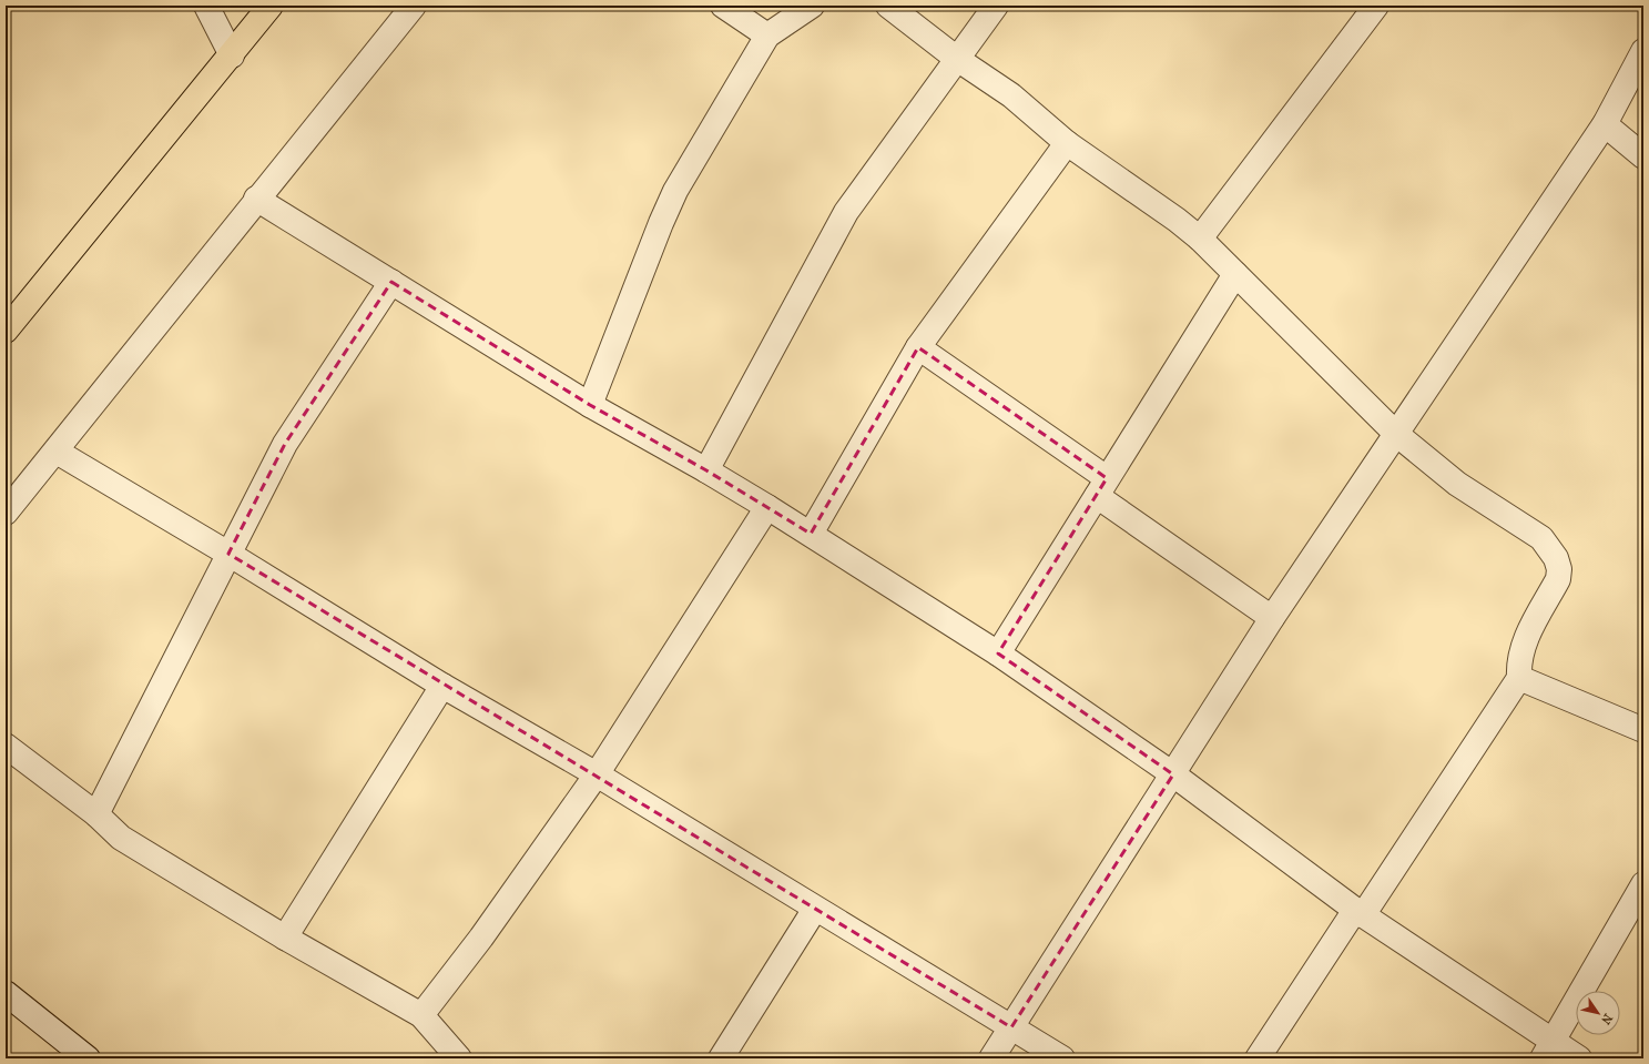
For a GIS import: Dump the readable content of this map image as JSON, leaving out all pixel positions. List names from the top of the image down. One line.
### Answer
{"north":"bottom right"}
